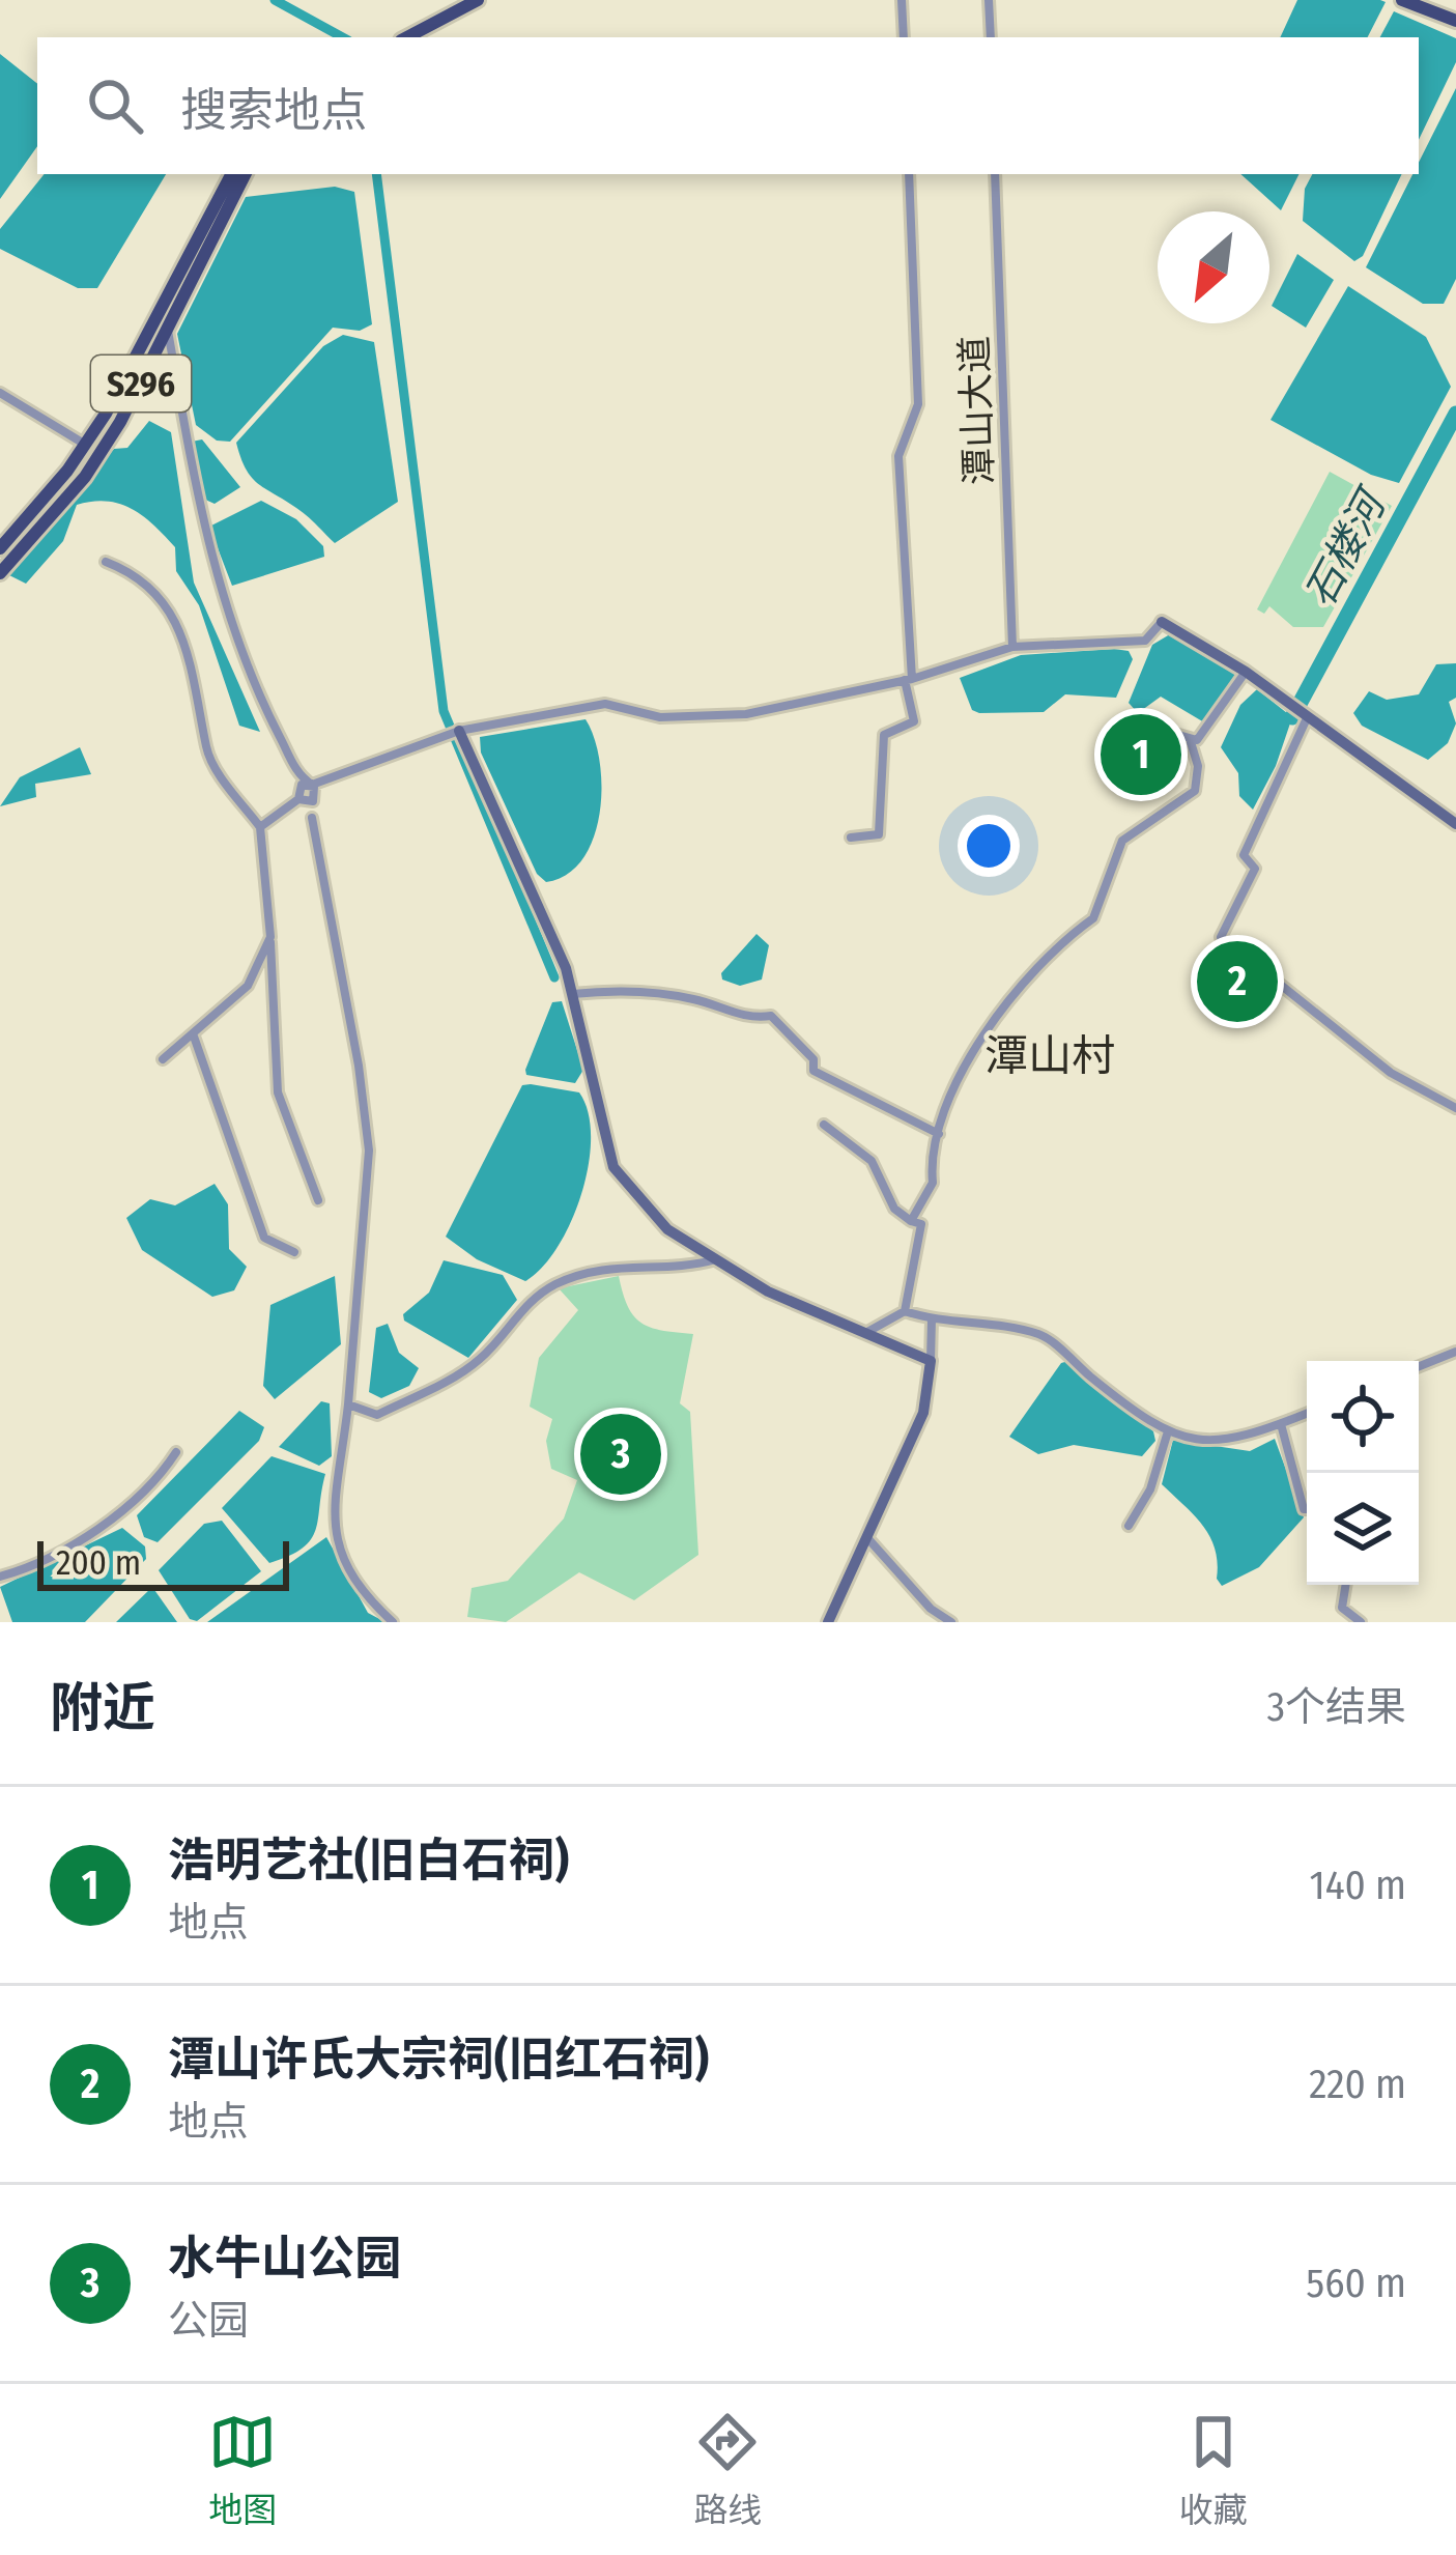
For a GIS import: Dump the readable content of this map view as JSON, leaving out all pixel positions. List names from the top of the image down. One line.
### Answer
{"streets":{"main road":["S296"],"street":["潭山大道"]},"districts":["潭山村"],"water":["石楼河"],"scale_bar":"200 m","north":"bottom left","page":{"search":"搜索地点","pins":["1","2","3"],"scale":"200 m","heading":["附近","3个结果"],"list":[{"mark":"1","name":"浩明艺社(旧白石祠)","note":"地点","value":"140 m"},{"mark":"2","name":"潭山许氏大宗祠(旧红石祠)","note":"地点","value":"220 m"},{"mark":"3","name":"水牛山公园","note":"公园","value":"560 m"}],"nav":["地图","路线","收藏"]}}
